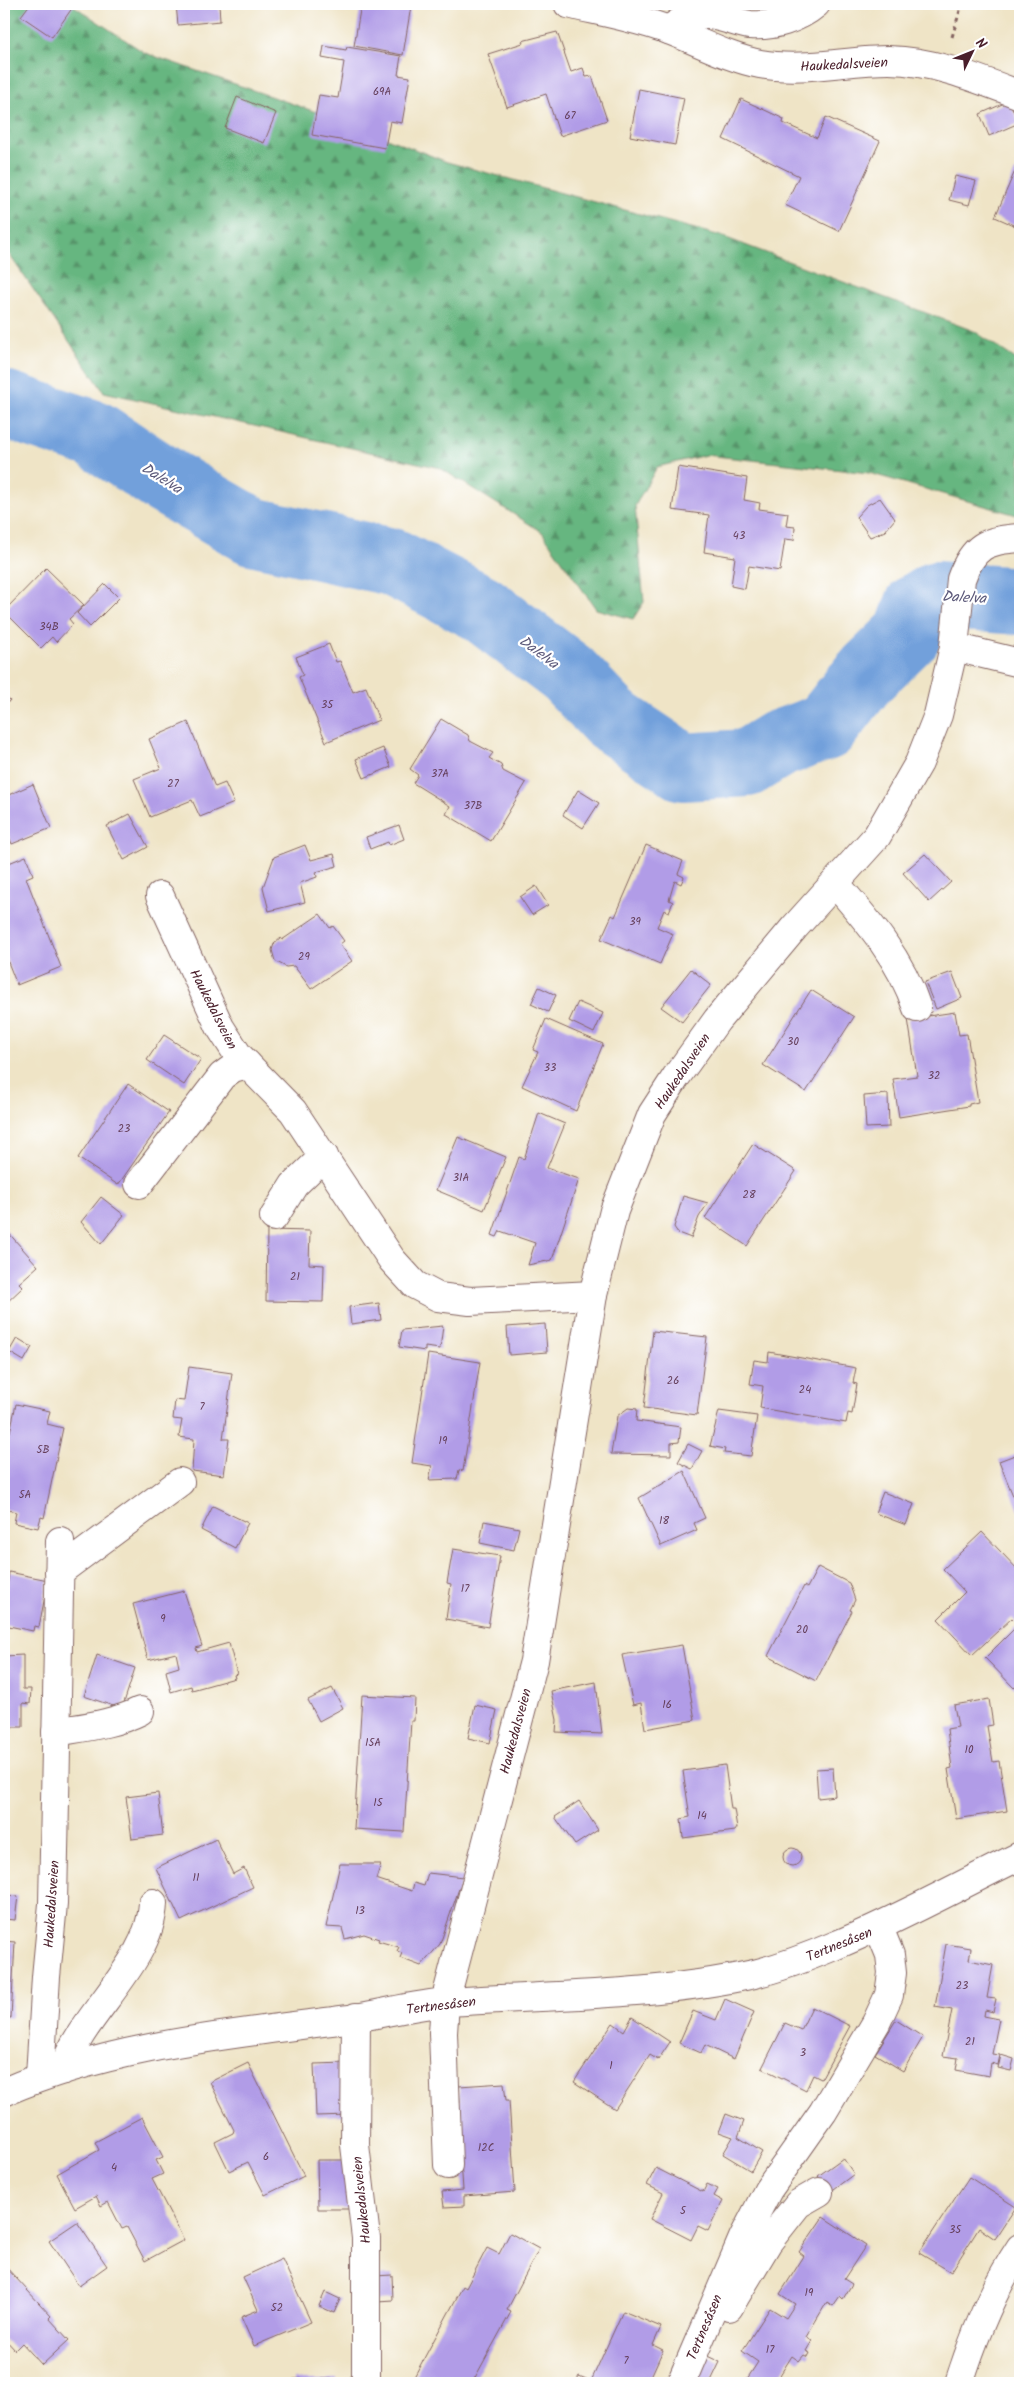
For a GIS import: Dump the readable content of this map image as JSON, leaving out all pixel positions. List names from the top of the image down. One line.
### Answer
{"streets":{"street":["Haukedalsveien","Tertnesåsen"]},"crossings":[["Haukedalsveien","Tertnesåsen"]],"water":["Dalelva"],"house_numbers":["69A","67","43","34B","35","37A","27","37B","39","29","30","33","32","23","31A","28","21","26","24","7","19","5B","5A","18","17","9","20","16","15A","10","15","14","11","13","23","21","3","1","12C","6","4","5","35","19","52","17","7"],"north":"top right"}
